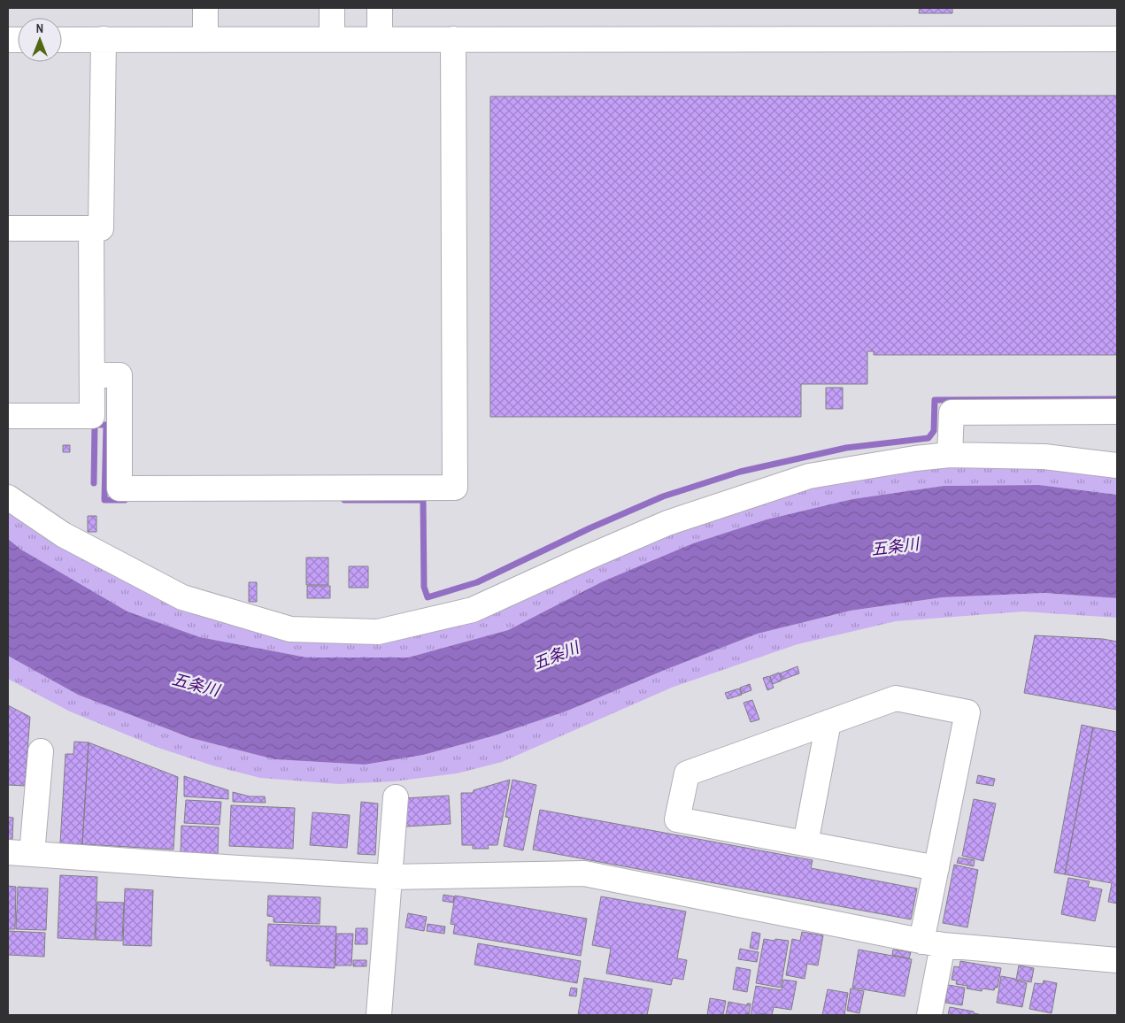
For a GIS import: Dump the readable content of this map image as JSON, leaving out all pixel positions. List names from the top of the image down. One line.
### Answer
{"water":["五条川"],"north":"top"}
